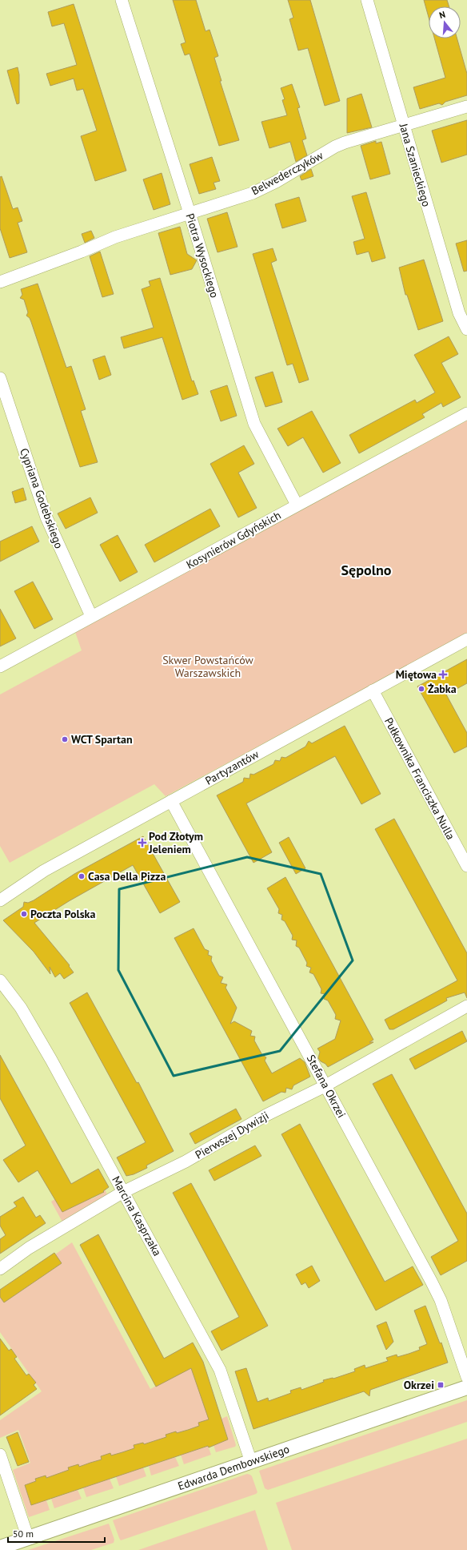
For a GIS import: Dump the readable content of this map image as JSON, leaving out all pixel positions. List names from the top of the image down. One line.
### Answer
{"streets":{"street":["Jana Szanieckiego","Belwederczyków","Piotra Wysockiego","Cypriana Godebskiego","Kosynierów Gdyńskich","Partyzantów","Pułkownika Franciszka Nulla","Stefana Okrzei","Pierwszej Dywizji","Marcina Kasprzaka","Edwarda Dembowskiego"]},"crossings":[["Jana Szanieckiego","Belwederczyków"],["Belwederczyków","Piotra Wysockiego"],["Piotra Wysockiego","Kosynierów Gdyńskich"],["Cypriana Godebskiego","Kosynierów Gdyńskich"],["Partyzantów","Pułkownika Franciszka Nulla"],["Partyzantów","Stefana Okrzei"],["Stefana Okrzei","Pierwszej Dywizji"],["Pierwszej Dywizji","Marcina Kasprzaka"],["Marcina Kasprzaka","Edwarda Dembowskiego"]],"districts":["Sępolno"],"parks":["Skwer Powstańców Warszawskich"],"places":{"health":["Miętowa","Pod Złotym Jeleniem"],"other":["Żabka","WCT Spartan","Casa Della Pizza","Poczta Polska"],"transit":["Okrzei"]},"scale_bar":"50 m","north":"top"}
